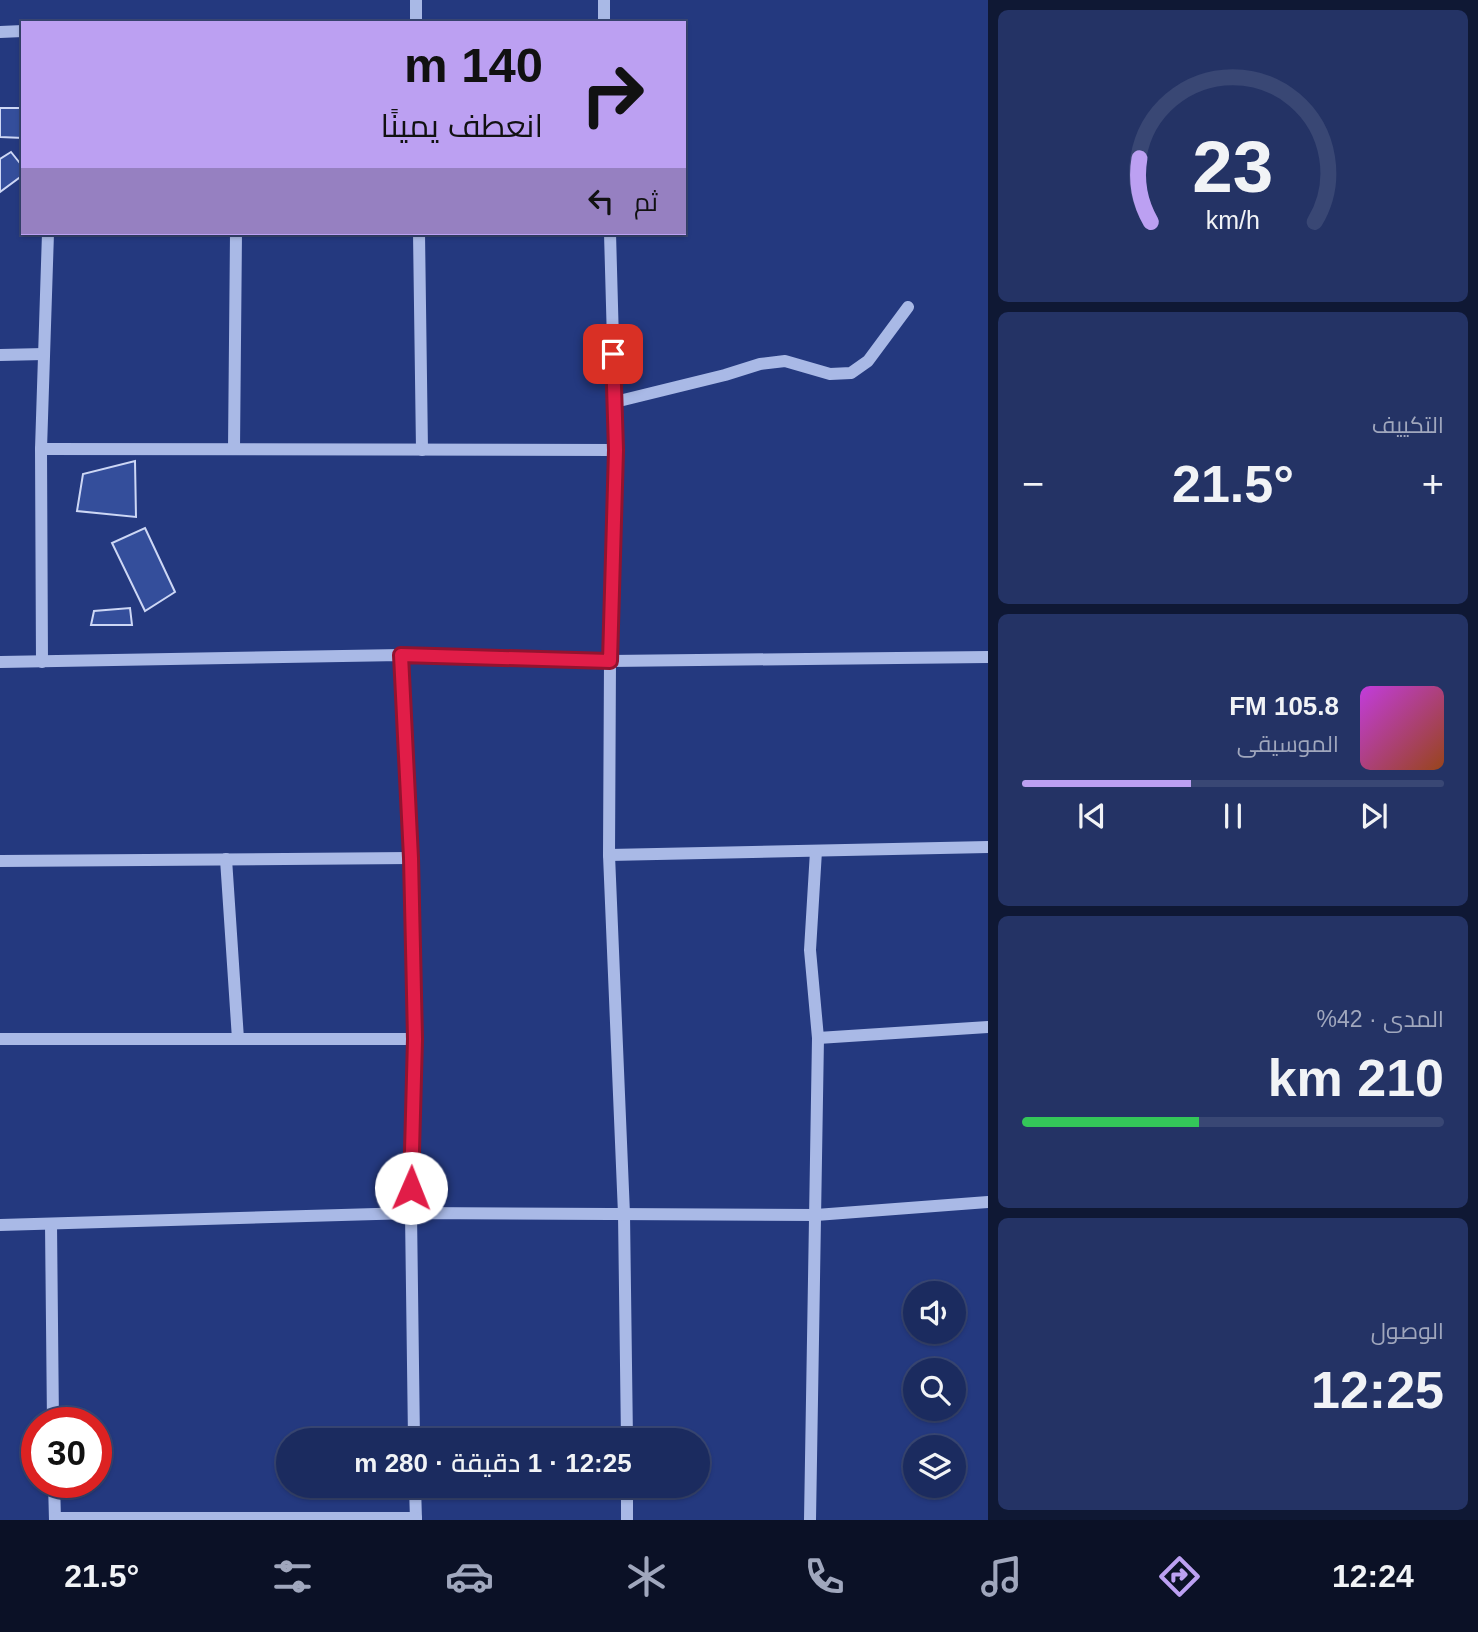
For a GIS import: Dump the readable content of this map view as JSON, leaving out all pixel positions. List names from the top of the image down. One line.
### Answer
{"page":{"turn":["140 m","انعطف يمينًا"],"then":"ثم","tile":["التكييف",["المدى · 42%","210 km"],["الوصول","12:25"]],"heat":["−","21.5°","+"],"song":["105.8 FM","الموسيقى"],"limit":"30","trip":"12:25 · 1 دقيقة · 280 m","tabs":["12:24","21.5°"],"gauge":["23","km/h"]}}
